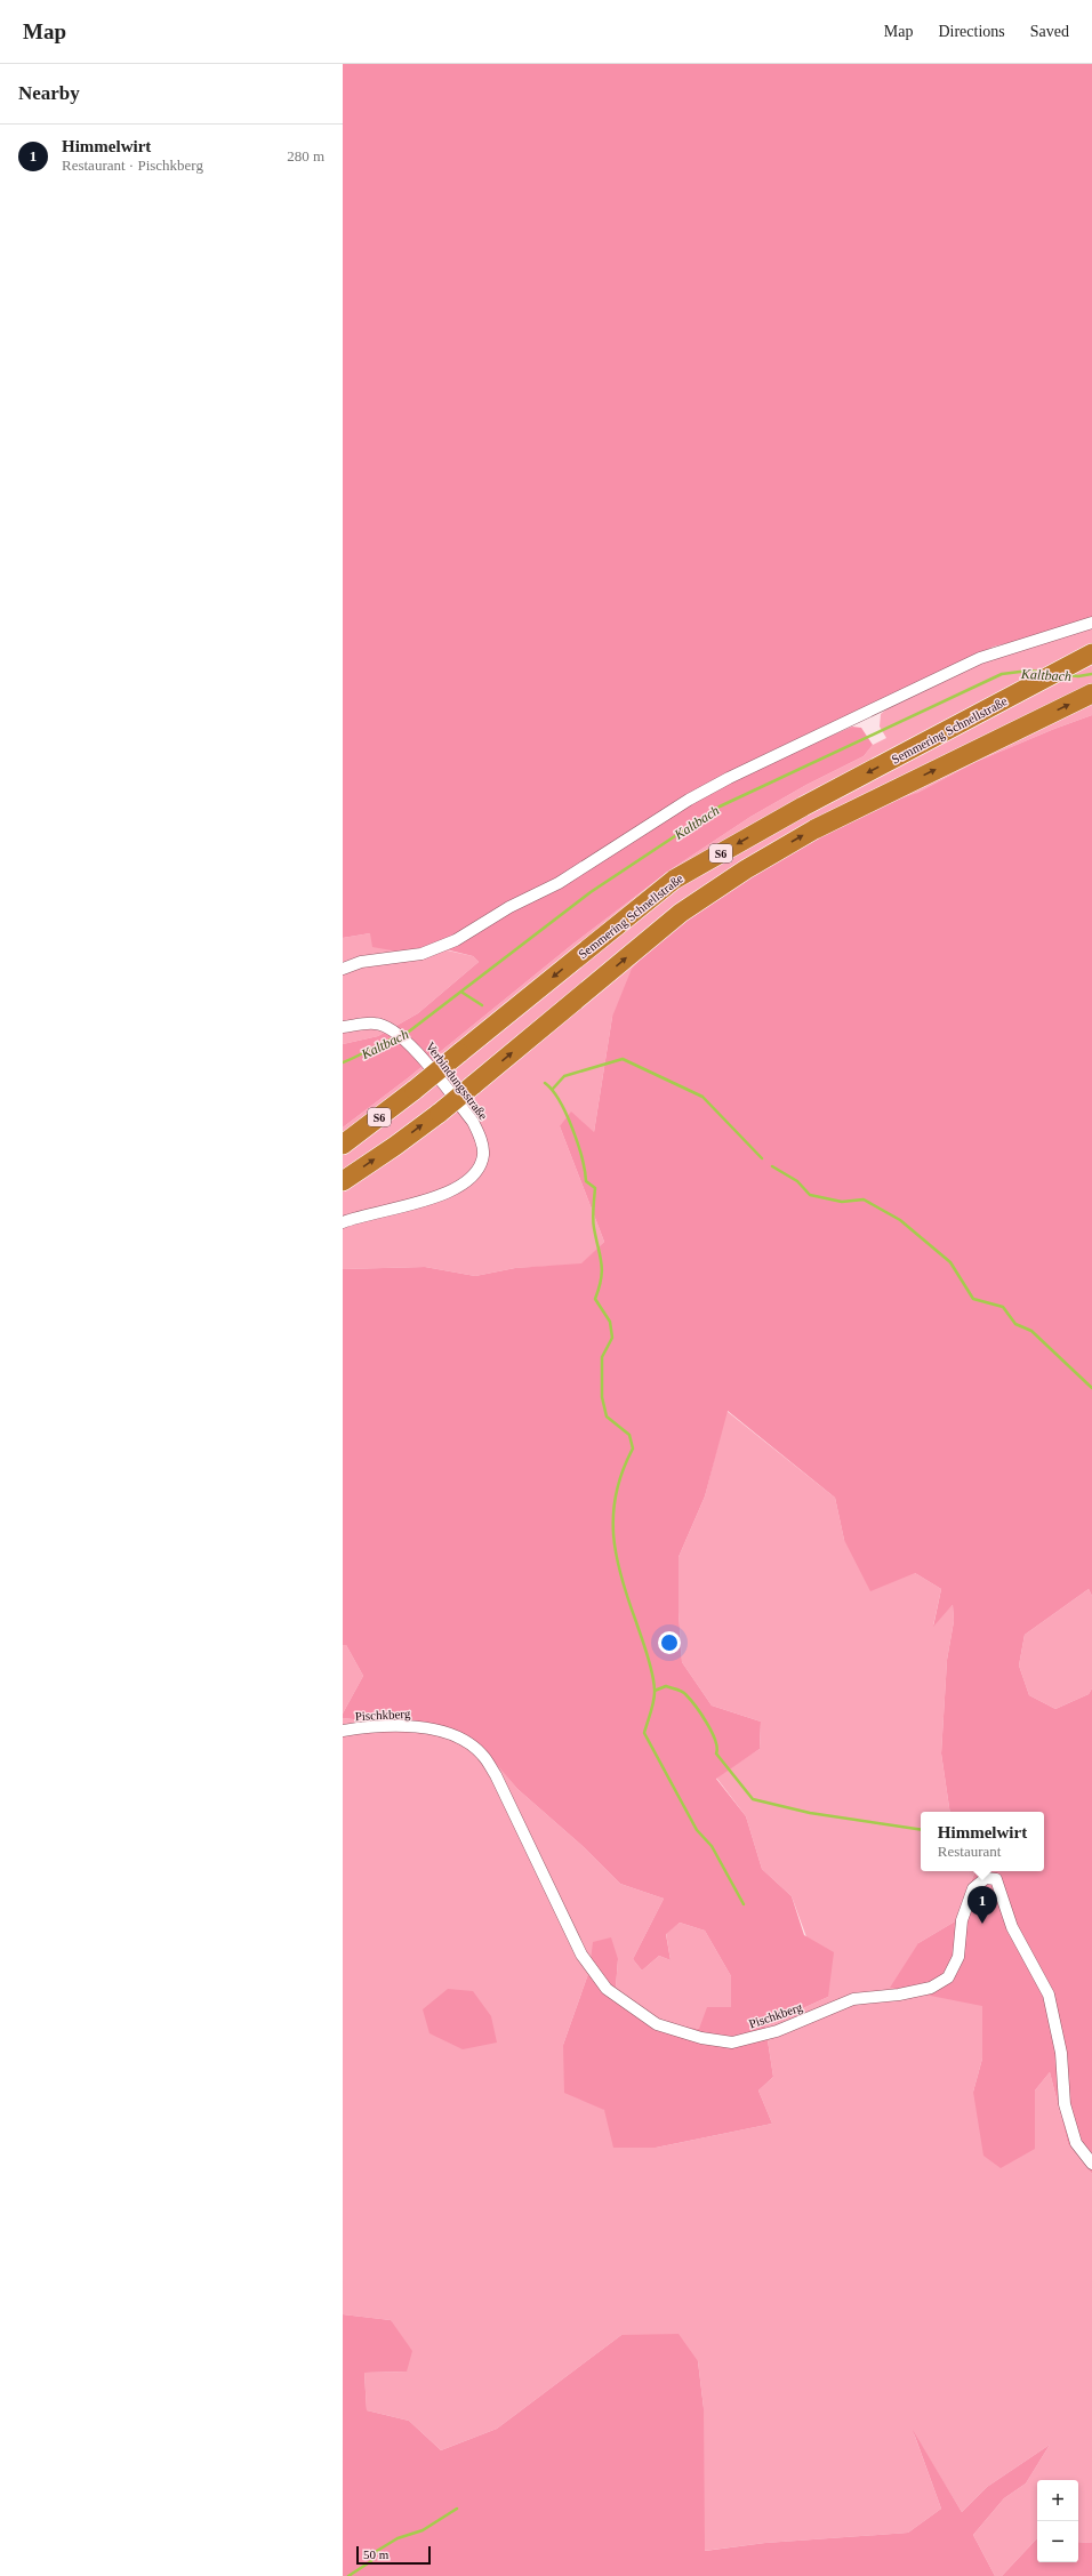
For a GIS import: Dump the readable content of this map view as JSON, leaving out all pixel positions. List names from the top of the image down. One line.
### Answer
{"streets":{"highway":["Semmering Schnellstraße","S6"],"street":["Verbindungsstraße","Pischkberg"]},"water":["Kaltbach"],"scale_bar":"50 m","page":{"header":"Map","nav":["Map","Directions","Saved"],"heading":"Nearby","list":[{"mark":"1","name":"Himmelwirt","note":"Restaurant · Pischkberg","value":"280 m"}],"popup":["Himmelwirt","Restaurant"],"pins":"1","map_buttons":["+","−"],"scale":"50 m"}}
